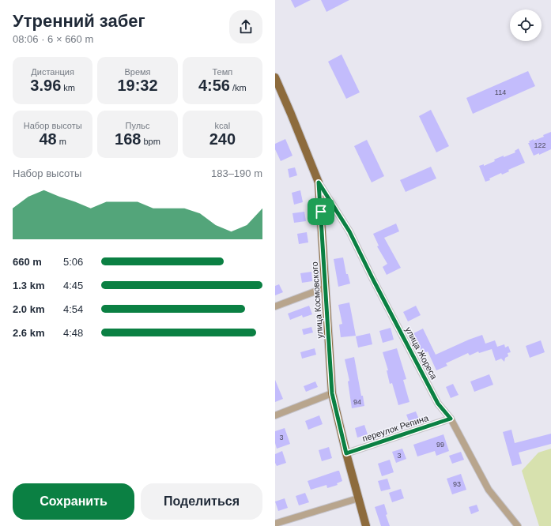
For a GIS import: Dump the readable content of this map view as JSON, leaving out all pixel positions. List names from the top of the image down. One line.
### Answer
{"streets":{"main road":["улица Космовского"],"street":["улица Жореса","переулок Репина"]},"crossings":[["улица Космовского","улица Жореса"],["улица Космовского","переулок Репина"],["улица Жореса","переулок Репина"]],"house_numbers":["114","122","94","3","99","3","93"],"page":{"heading":["Утренний забег","08:06 · 6 × 660 m"],"stats":[["Дистанция","3.96 km"],["Время","19:32"],["Темп","4:56 /km"],["Набор высоты","48 m"],["Пульс","168 bpm"],["kcal","240"]],"chart":["Набор высоты","183–190 m"],"list":[{"name":"660 m","note":"5:06"},{"name":"1.3 km","note":"4:45"},{"name":"2.0 km","note":"4:54"},{"name":"2.6 km","note":"4:48"}],"buttons":["Сохранить","Поделиться"]}}
